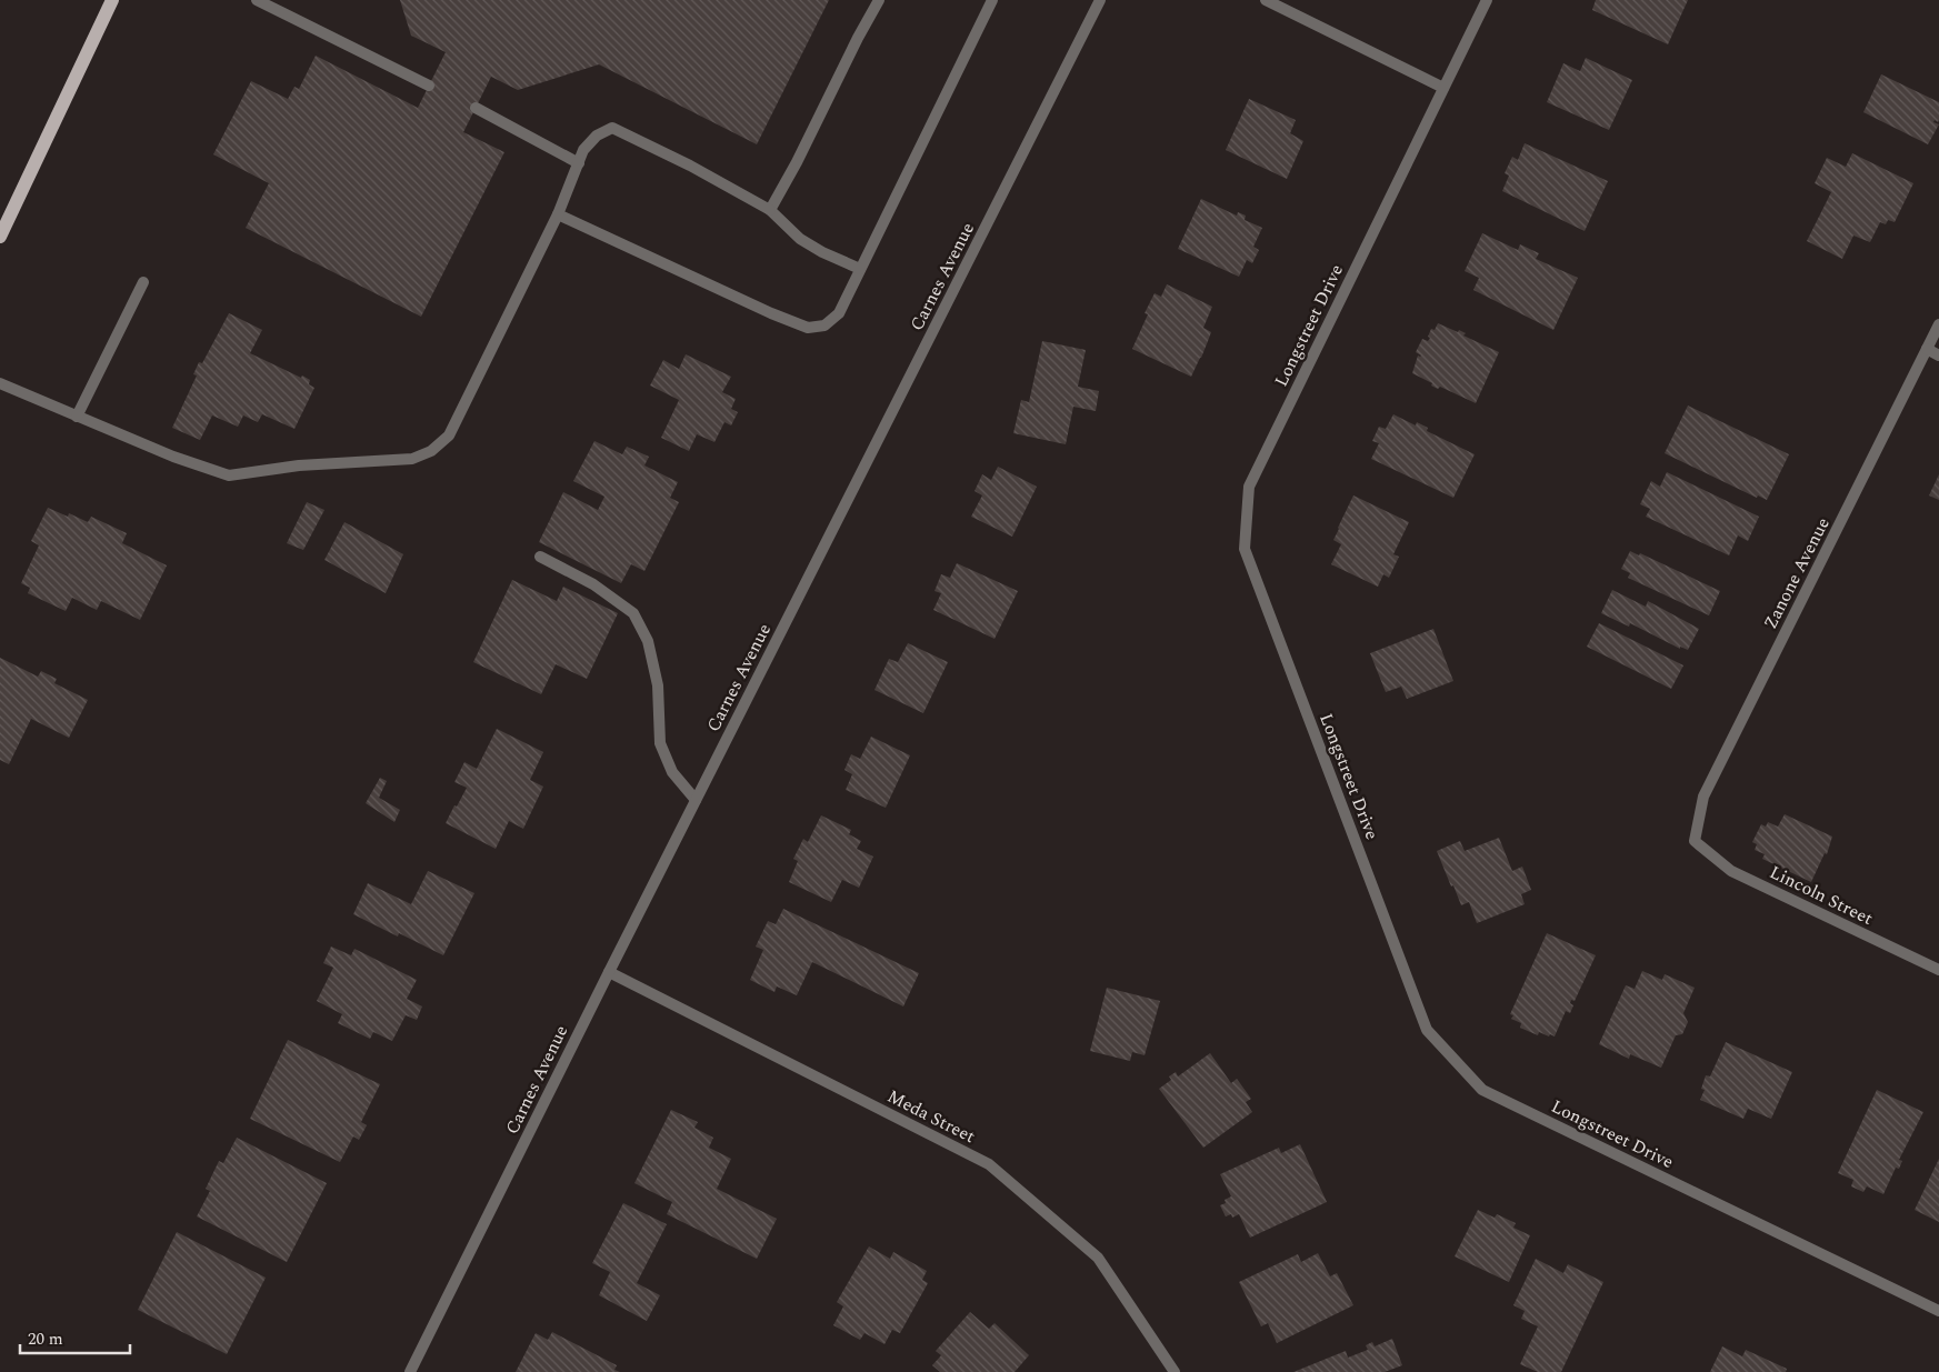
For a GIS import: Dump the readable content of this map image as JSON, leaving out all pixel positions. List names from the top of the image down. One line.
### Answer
{"streets":{"street":["Carnes Avenue","Longstreet Drive","Zanone Avenue","Lincoln Street","Meda Street"]},"crossings":[["Carnes Avenue","Meda Street"],["Zanone Avenue","Lincoln Street"]],"scale_bar":"20 m"}
